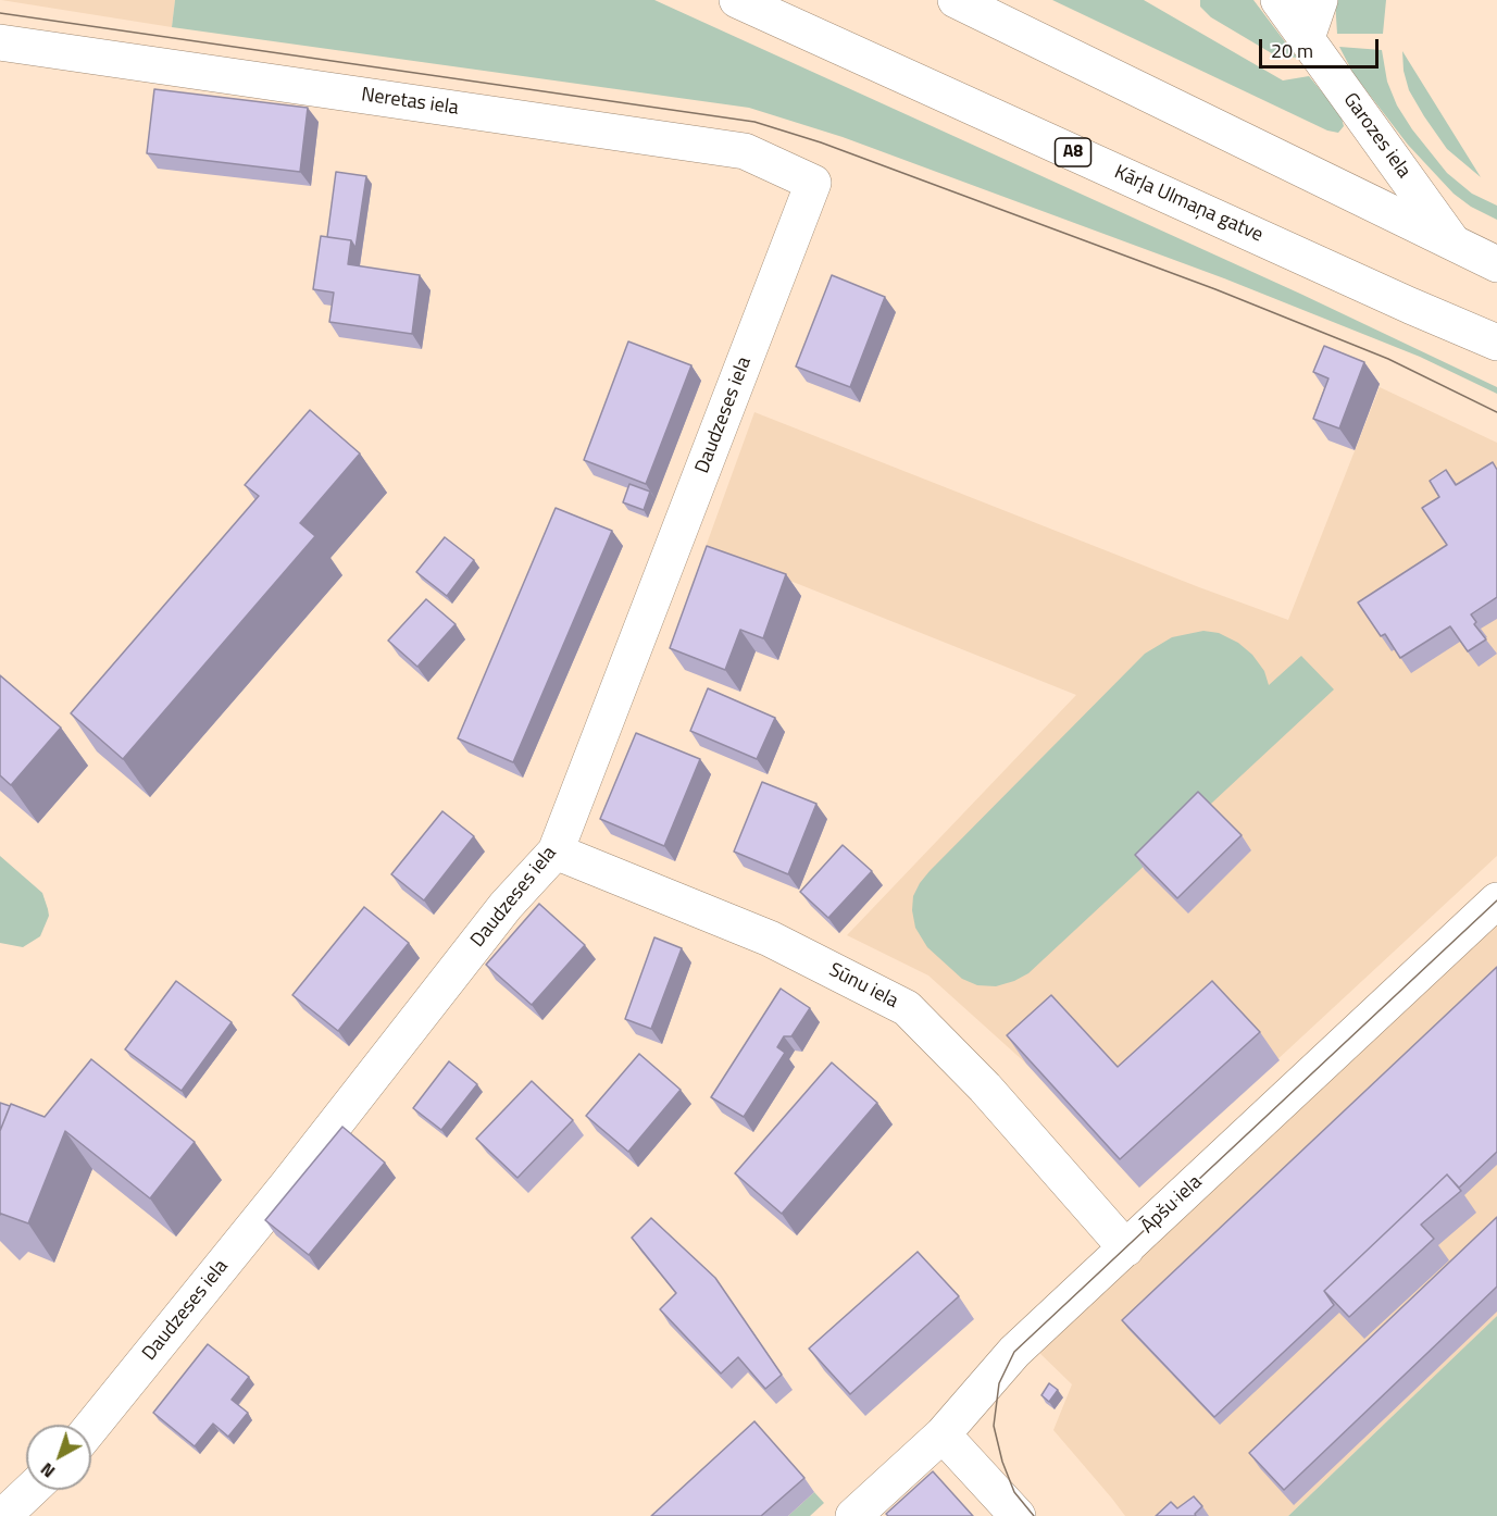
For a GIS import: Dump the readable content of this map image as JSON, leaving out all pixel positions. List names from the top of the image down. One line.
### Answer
{"streets":{"main road":["Neretas iela","Garozes iela","A8","Kārļa Ulmaņa gatve","Daudzeses iela","Sūnu iela","Āpšu iela"]},"crossings":[["Neretas iela","Daudzeses iela"],["Daudzeses iela","Sūnu iela"],["Sūnu iela","Āpšu iela"]],"scale_bar":"20 m","north":"bottom left"}
